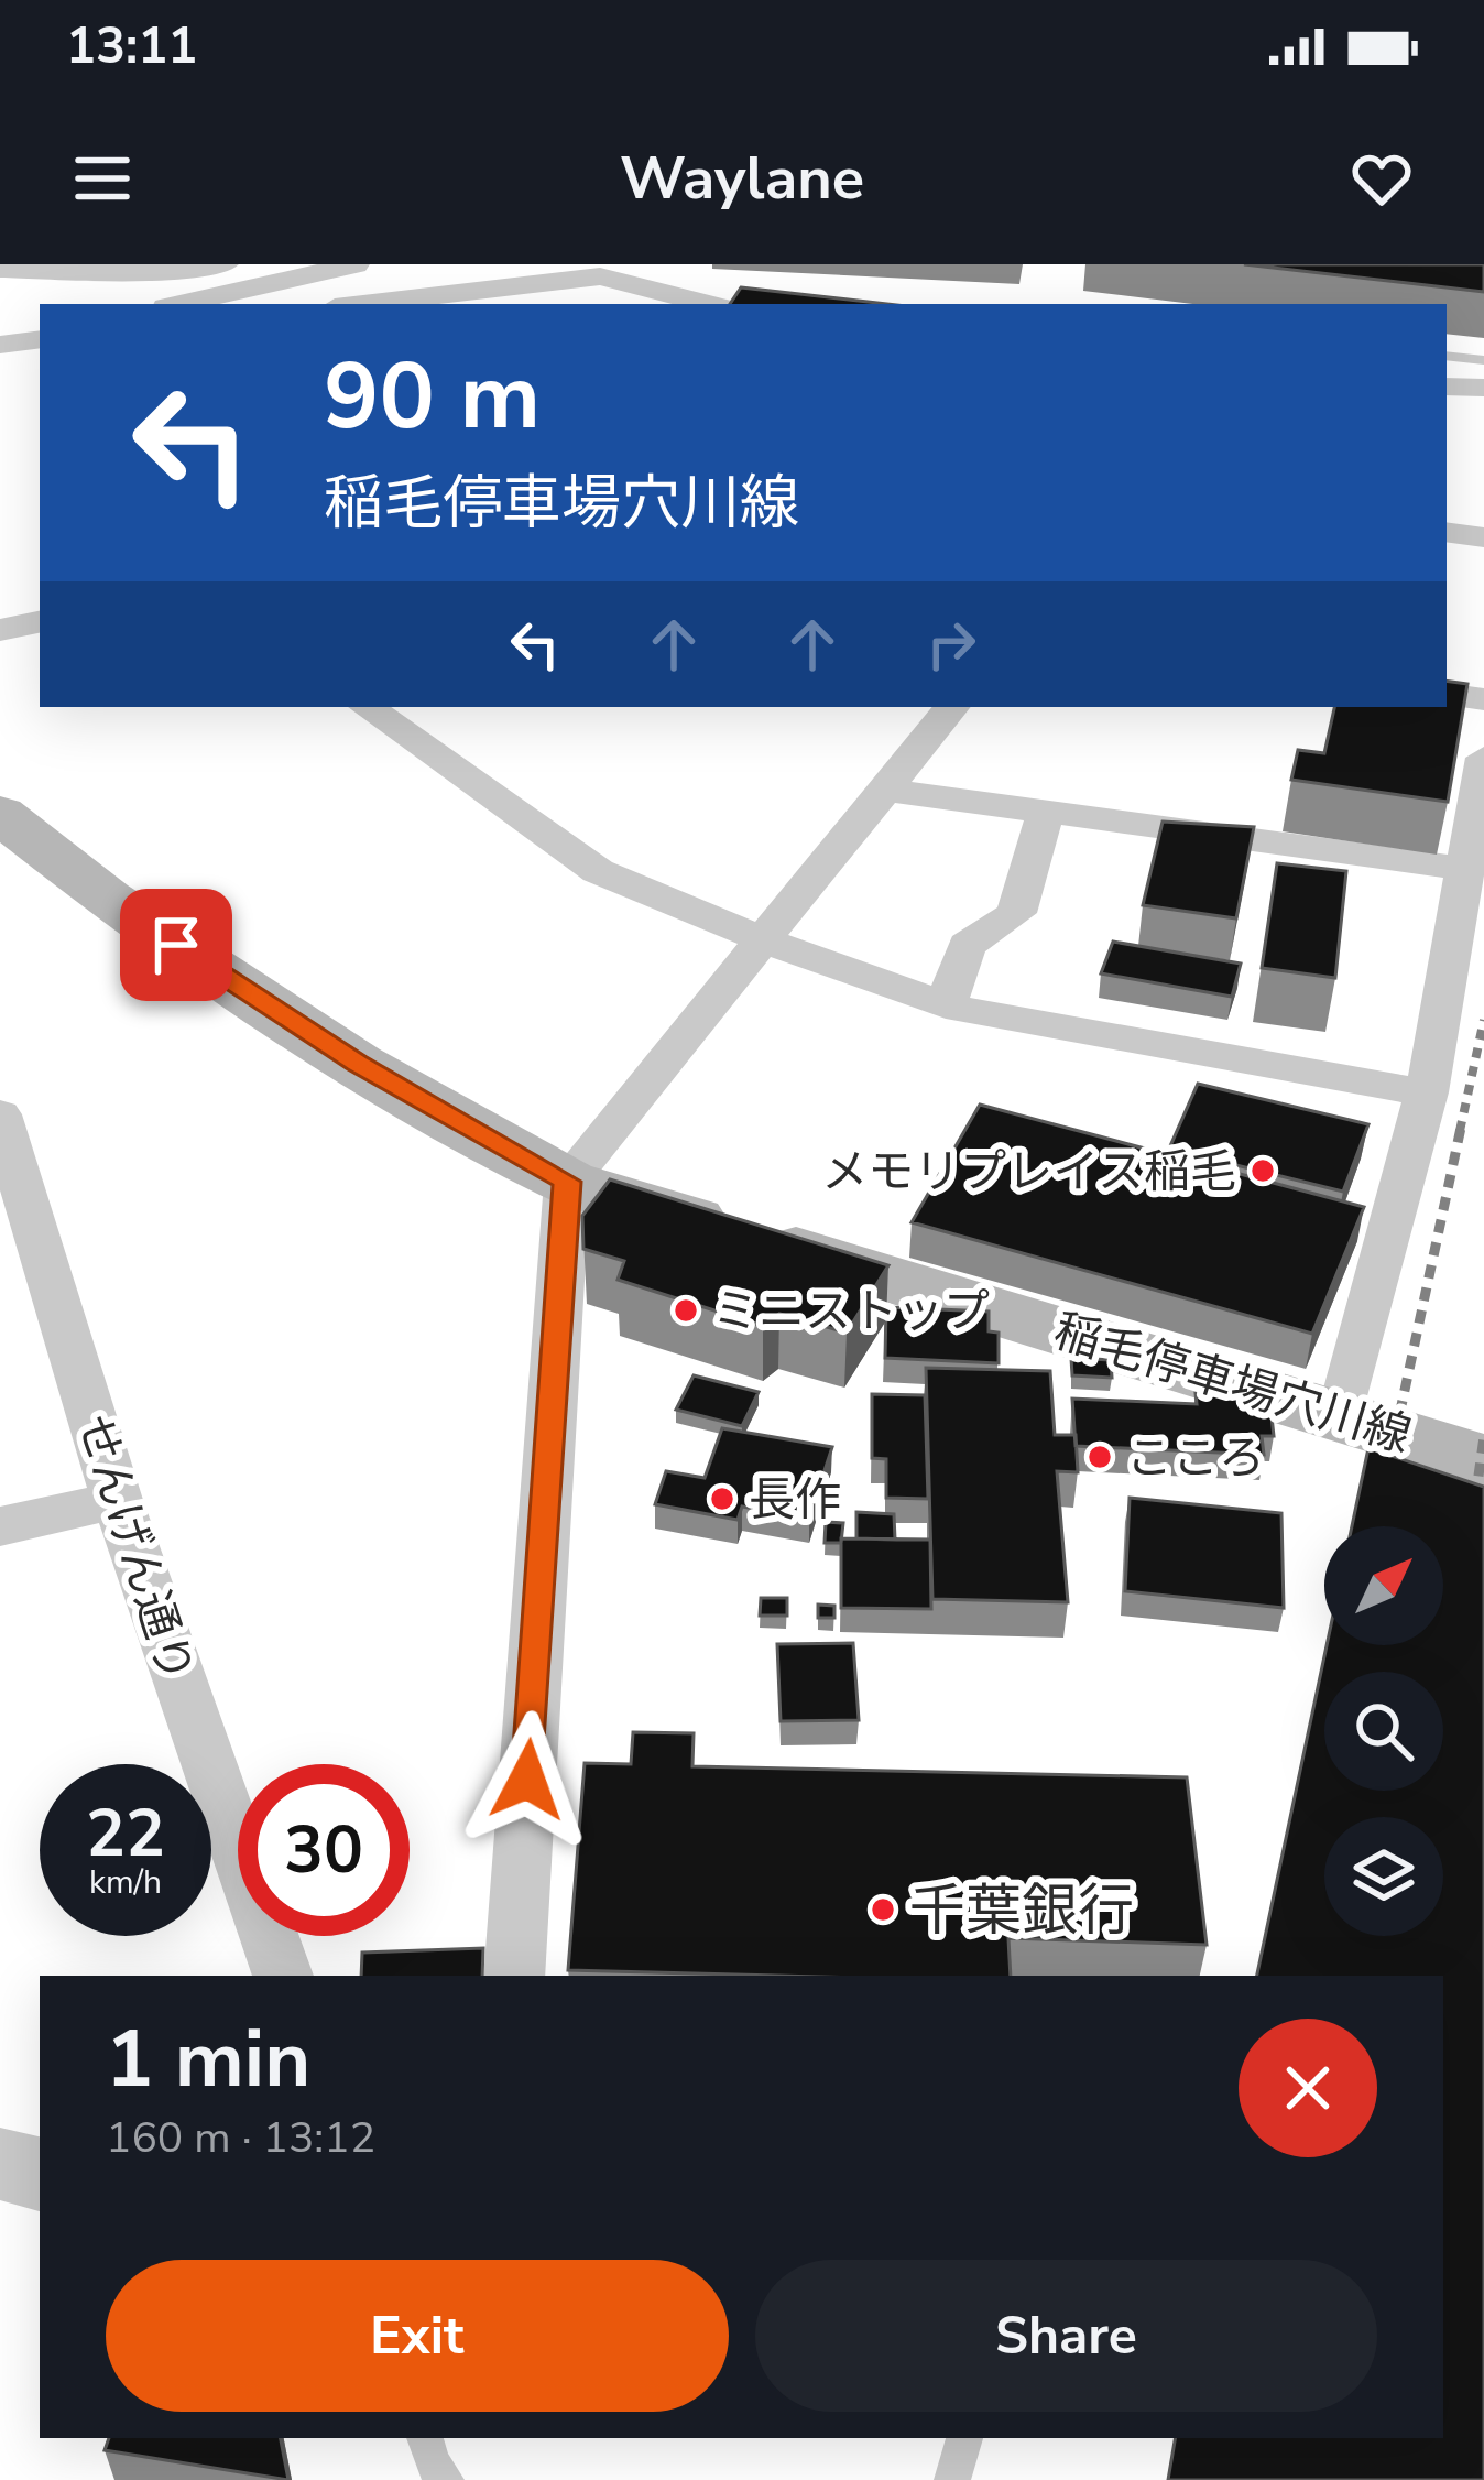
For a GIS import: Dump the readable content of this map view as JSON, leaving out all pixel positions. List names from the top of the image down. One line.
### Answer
{"streets":{"main road":["稲毛停車場穴川線"],"street":["せんげん通り"]},"places":["メモリプレイス稲毛","ミニストップ","こころ","長作","千葉銀行"],"north":"top right","page":{"status":"13:11","header":"Waylane","turn":["90 m","稲毛停車場穴川線"],"speed":"22 km/h","limit":"30","heading":["1 min","160 m · 13:12"],"buttons":["Exit","Share"]}}
